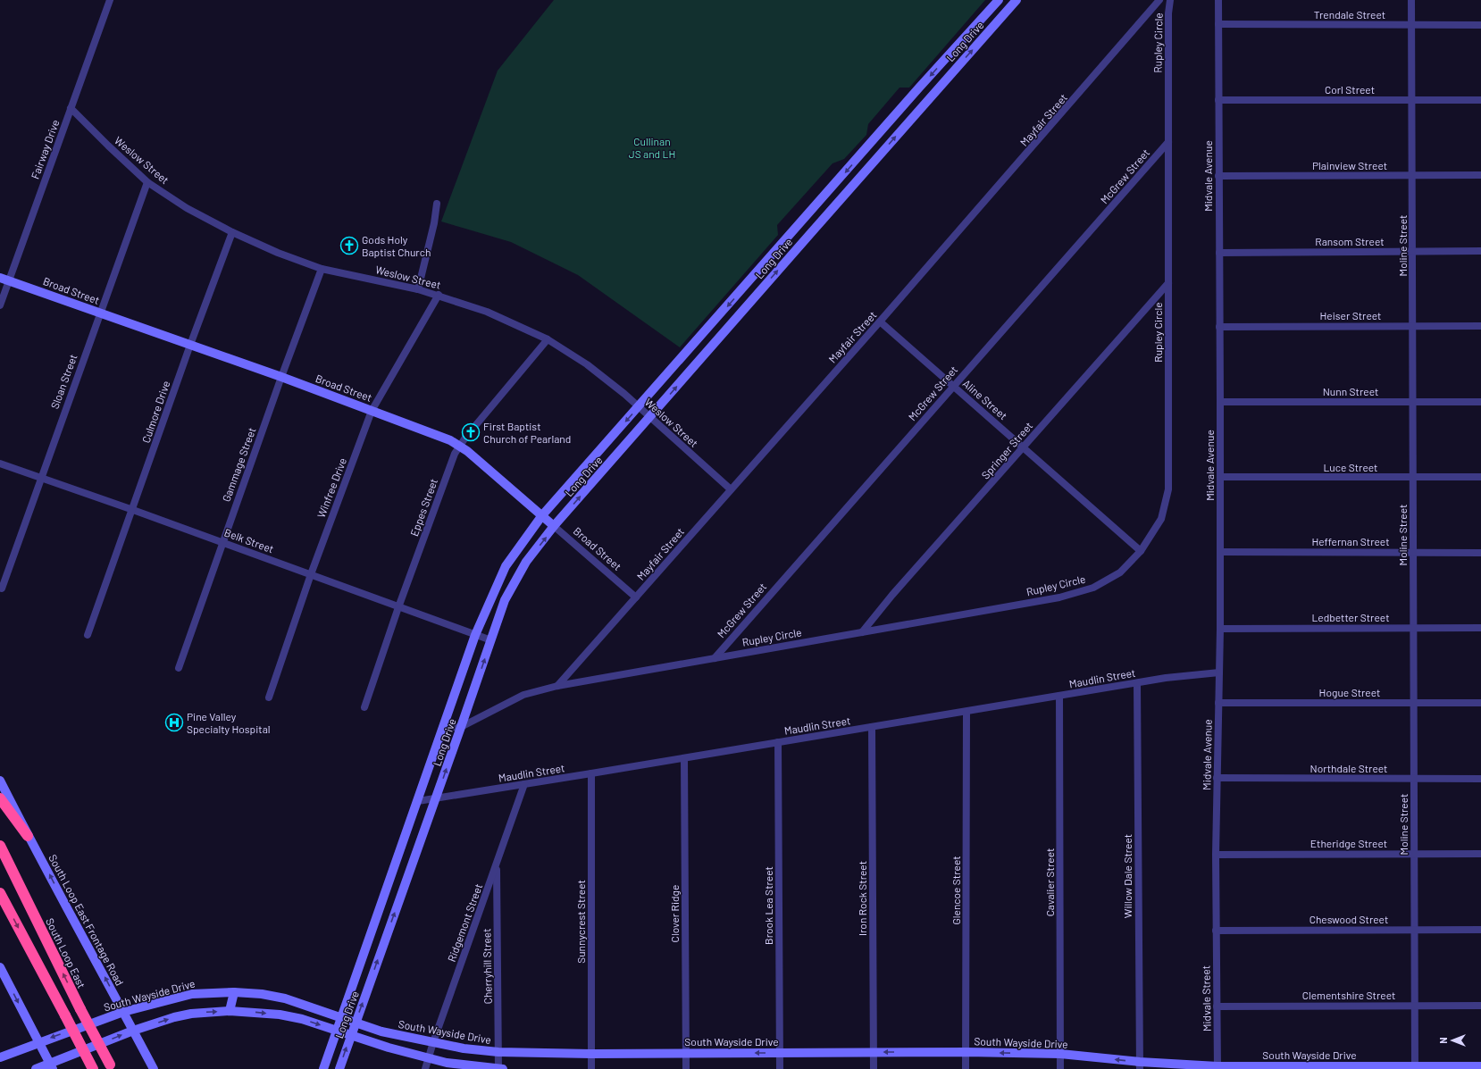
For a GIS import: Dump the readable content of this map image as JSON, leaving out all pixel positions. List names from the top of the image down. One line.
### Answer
{"streets":{"highway":["South Loop East"],"main road":["Long Drive","Broad Street","South Loop East Frontage Road","South Wayside Drive"],"street":["Trendale Street","Rupley Circle","Corl Street","Mayfair Street","Fairway Drive","Weslow Street","Plainview Street","McGrew Street","Midvale Avenue","Ransom Street","Moline Street","Heiser Street","Sloan Street","Nunn Street","Aline Street","Culmore Drive","Springer Street","Gammage Street","Luce Street","Winfree Drive","Eppes Street","Belk Street","Heffernan Street","Ledbetter Street","Maudlin Street","Hogue Street","Northdale Street","Etheridge Street","Willow Dale Street","Cavalier Street","Glencoe Street","Iron Rock Street","Brook Lea Street","Clover Ridge","Cheswood Street","Sunnycrest Street","Ridgemont Street","Cherryhill Street","Clementshire Street","Midvale Street"]},"crossings":[["Trendale Street","Midvale Avenue"],["Trendale Street","Moline Street"],["Long Drive","Rupley Circle"],["Long Drive","Weslow Street"],["Long Drive","Broad Street"],["Long Drive","Belk Street"],["Long Drive","Maudlin Street"],["Long Drive","South Wayside Drive"],["Rupley Circle","Mayfair Street"],["Rupley Circle","McGrew Street"],["Rupley Circle","Aline Street"],["Rupley Circle","Springer Street"],["Corl Street","Midvale Avenue"],["Corl Street","Moline Street"],["Mayfair Street","Weslow Street"],["Mayfair Street","Broad Street"],["Mayfair Street","Aline Street"],["Fairway Drive","Weslow Street"],["Fairway Drive","Broad Street"],["Weslow Street","Sloan Street"],["Weslow Street","Culmore Drive"],["Weslow Street","Gammage Street"],["Weslow Street","Winfree Drive"],["Weslow Street","Eppes Street"],["Plainview Street","Midvale Avenue"],["Plainview Street","Moline Street"],["McGrew Street","Aline Street"],["Midvale Avenue","Ransom Street"],["Midvale Avenue","Heiser Street"],["Midvale Avenue","Nunn Street"],["Midvale Avenue","Luce Street"],["Midvale Avenue","Heffernan Street"],["Midvale Avenue","Ledbetter Street"],["Midvale Avenue","Maudlin Street"],["Midvale Avenue","Hogue Street"],["Midvale Avenue","Northdale Street"],["Midvale Avenue","Etheridge Street"],["Midvale Avenue","Cheswood Street"],["Midvale Avenue","Midvale Street"],["Ransom Street","Moline Street"],["Moline Street","Heiser Street"],["Moline Street","Nunn Street"],["Moline Street","Luce Street"],["Moline Street","Heffernan Street"],["Moline Street","Ledbetter Street"],["Moline Street","Hogue Street"],["Moline Street","Northdale Street"],["Moline Street","Etheridge Street"],["Moline Street","Cheswood Street"],["Moline Street","South Wayside Drive"],["Moline Street","Clementshire Street"],["Broad Street","Sloan Street"],["Broad Street","Culmore Drive"],["Broad Street","Gammage Street"],["Broad Street","Winfree Drive"],["Broad Street","Eppes Street"],["Sloan Street","Belk Street"],["Aline Street","Springer Street"],["Culmore Drive","Belk Street"],["Gammage Street","Belk Street"],["Winfree Drive","Belk Street"],["Eppes Street","Belk Street"],["Maudlin Street","Willow Dale Street"],["Maudlin Street","Cavalier Street"],["Maudlin Street","Glencoe Street"],["Maudlin Street","Iron Rock Street"],["Maudlin Street","Brook Lea Street"],["Maudlin Street","Clover Ridge"],["Maudlin Street","Sunnycrest Street"],["Maudlin Street","Ridgemont Street"],["Willow Dale Street","South Wayside Drive"],["Cavalier Street","South Wayside Drive"],["Glencoe Street","South Wayside Drive"],["Iron Rock Street","South Wayside Drive"],["Brook Lea Street","South Wayside Drive"],["Clover Ridge","South Wayside Drive"],["Cheswood Street","Midvale Street"],["South Loop East Frontage Road","South Wayside Drive"],["Sunnycrest Street","South Wayside Drive"],["Ridgemont Street","Cherryhill Street"],["Ridgemont Street","South Wayside Drive"],["Cherryhill Street","South Wayside Drive"],["South Wayside Drive","Midvale Street"],["Clementshire Street","Midvale Street"]],"one_way":["South Loop East Frontage Road"],"parks":["Cullinan JS and LH"],"places":{"church":["Gods Holy Baptist Church","First Baptist Church of Pearland"],"hospital":["Pine Valley Specialty Hospital"]},"north":"left"}
